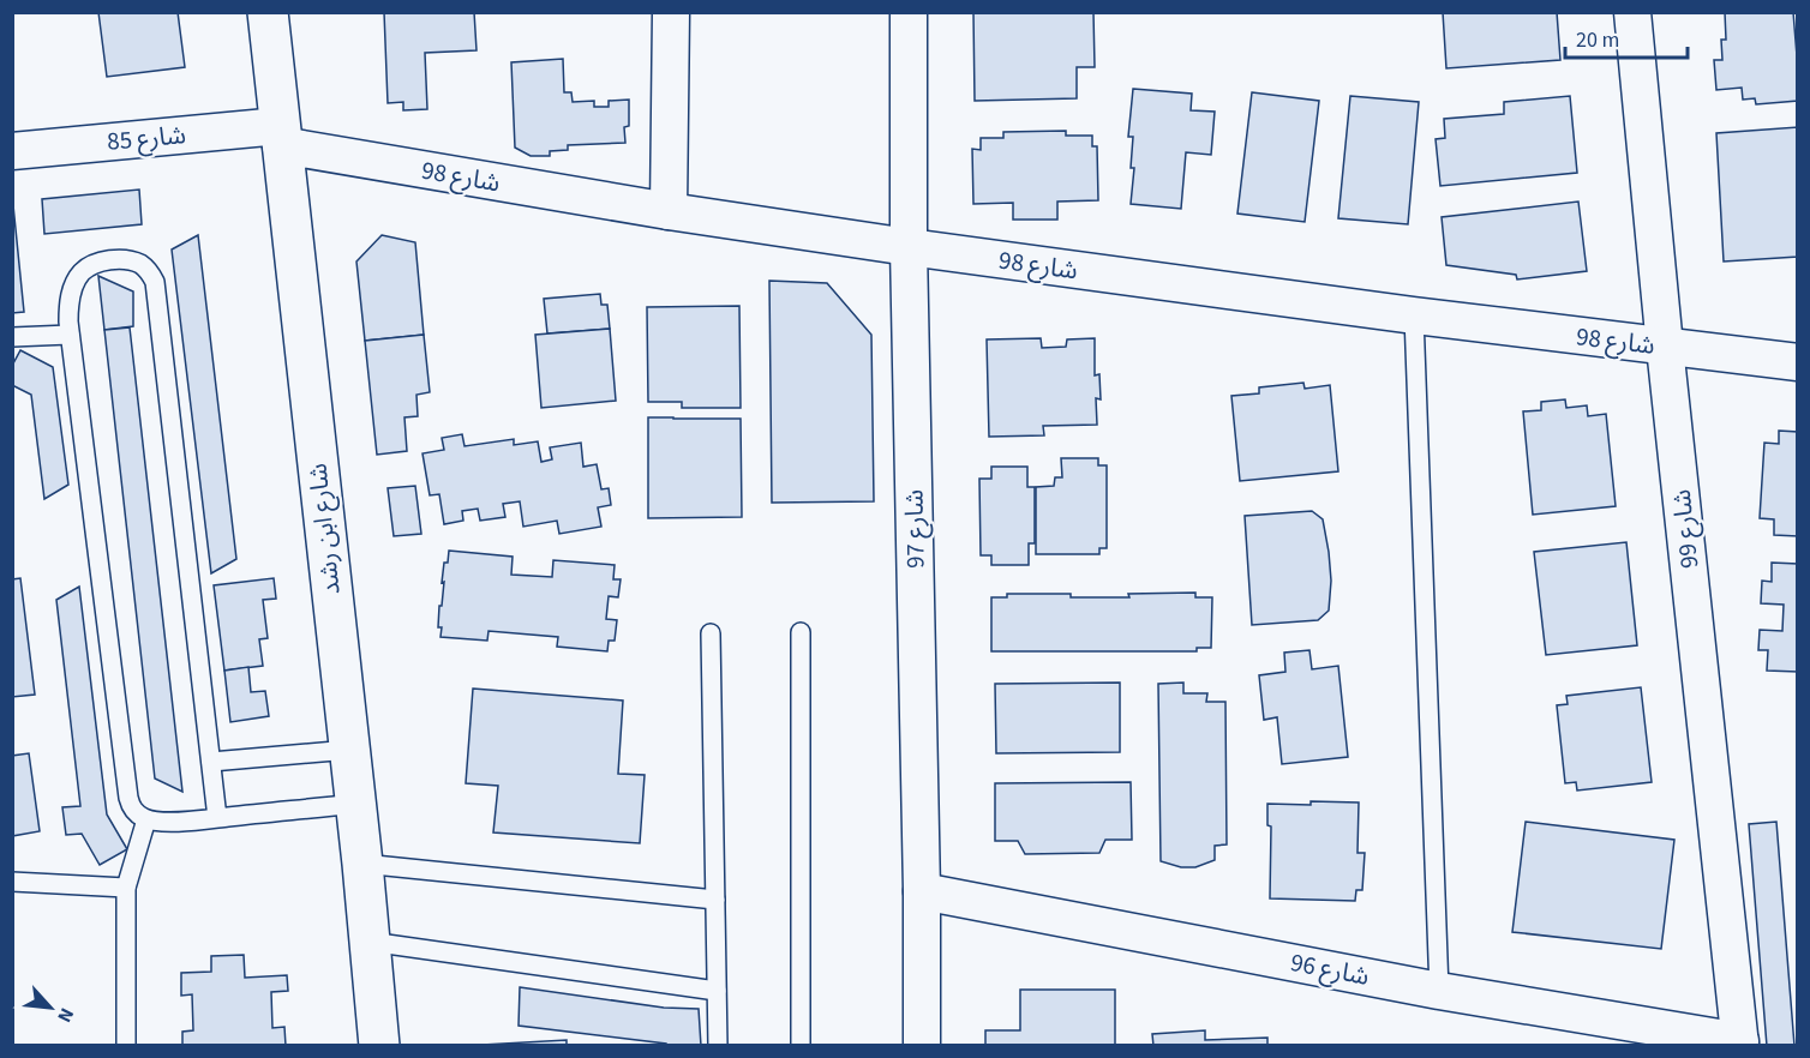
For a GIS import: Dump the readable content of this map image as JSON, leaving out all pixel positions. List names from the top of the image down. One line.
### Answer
{"streets":{"street":["شارع 85","شارع 98","شارع ابن رشد","شارع 97","شارع 99","شارع 96"]},"crossings":[["شارع 85","شارع 98"],["شارع 85","شارع ابن رشد"],["شارع 98","شارع ابن رشد"],["شارع 98","شارع 97"],["شارع 98","شارع 99"],["شارع 97","شارع 96"],["شارع 99","شارع 96"]],"scale_bar":"20 m","north":"bottom right"}
